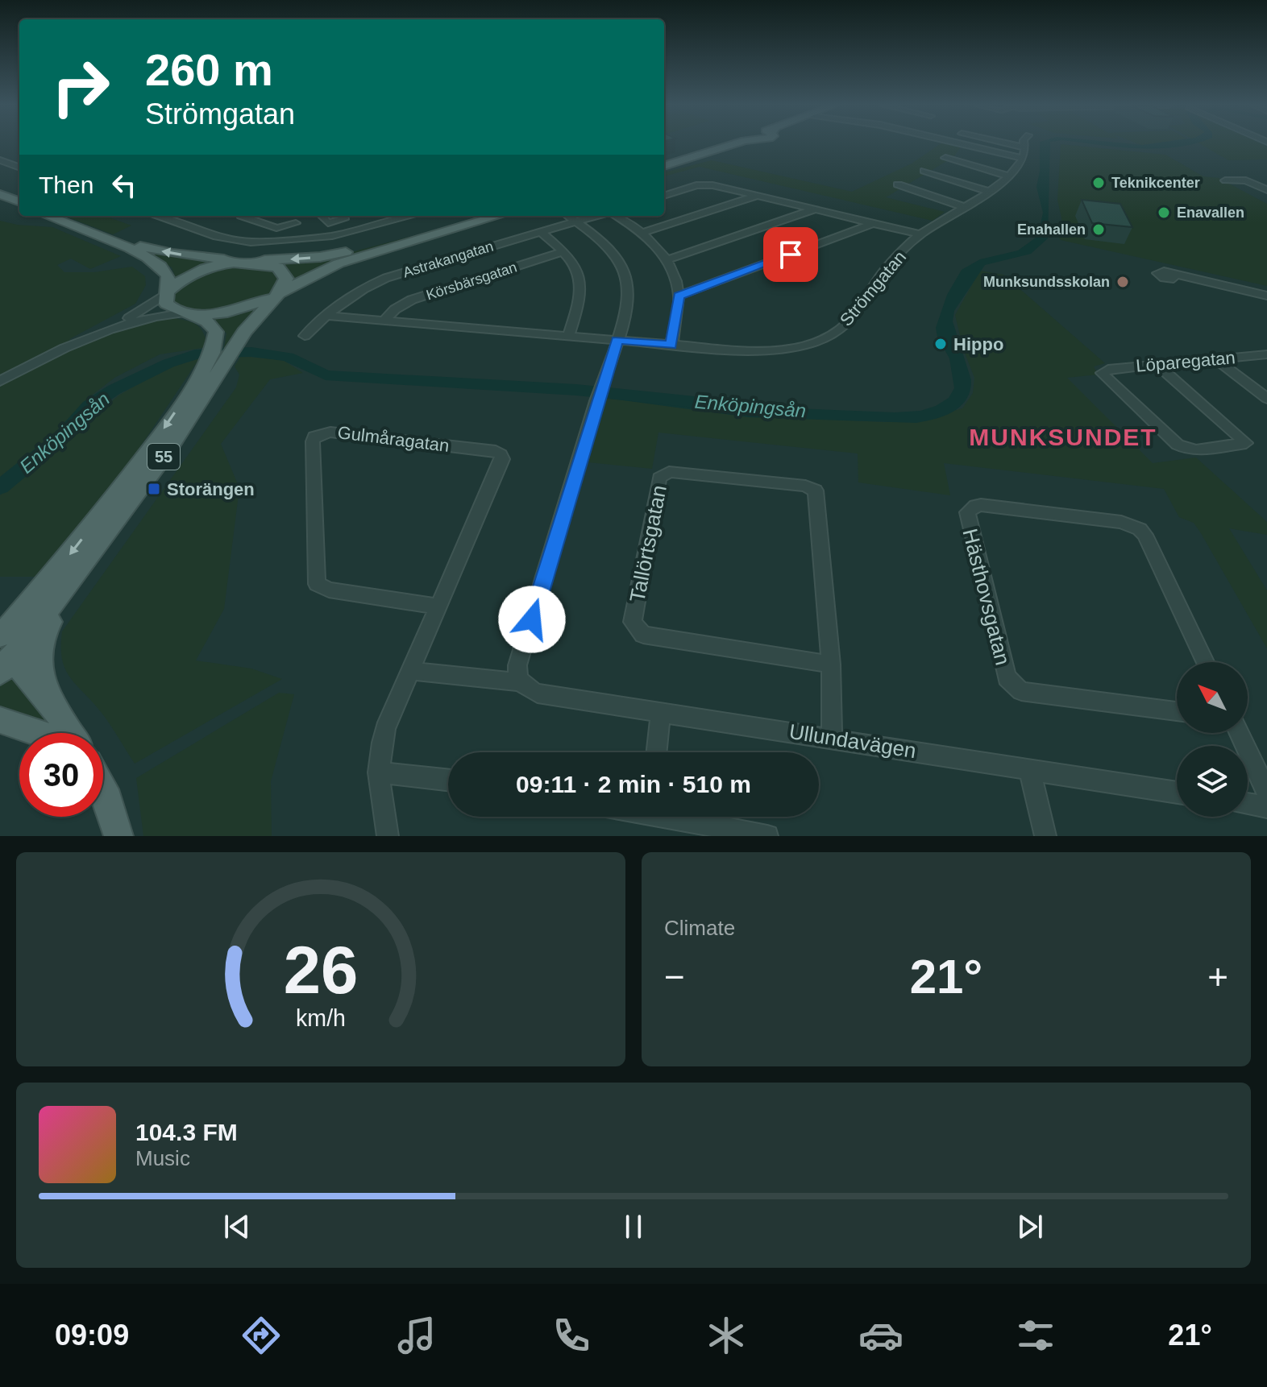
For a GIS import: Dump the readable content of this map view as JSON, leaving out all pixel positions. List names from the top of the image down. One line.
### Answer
{"streets":{"main road":["55"],"street":["Astrakangatan","Körsbärsgatan","Strömgatan","Löparegatan","Gulmåragatan","Tallörtsgatan","Hästhovsgatan","Ullundavägen"]},"crossings":[["Astrakangatan","Strömgatan"],["Körsbärsgatan","Strömgatan"],["Gulmåragatan","Ullundavägen"],["Tallörtsgatan","Ullundavägen"]],"districts":["MUNKSUNDET"],"water":["Enköpingsån"],"places":{"other":["Teknikcenter","Enavallen","Enahallen","Munksundsskolan","Hippo"],"transit":["Storängen"]},"north":"top left","page":{"turn":["260 m","Strömgatan"],"then":"Then","limit":"30","trip":"09:11 · 2 min · 510 m","tile":"Climate","heat":["−","21°","+"],"song":["104.3 FM","Music"],"tabs":["09:09","21°"],"gauge":["26","km/h"]}}
